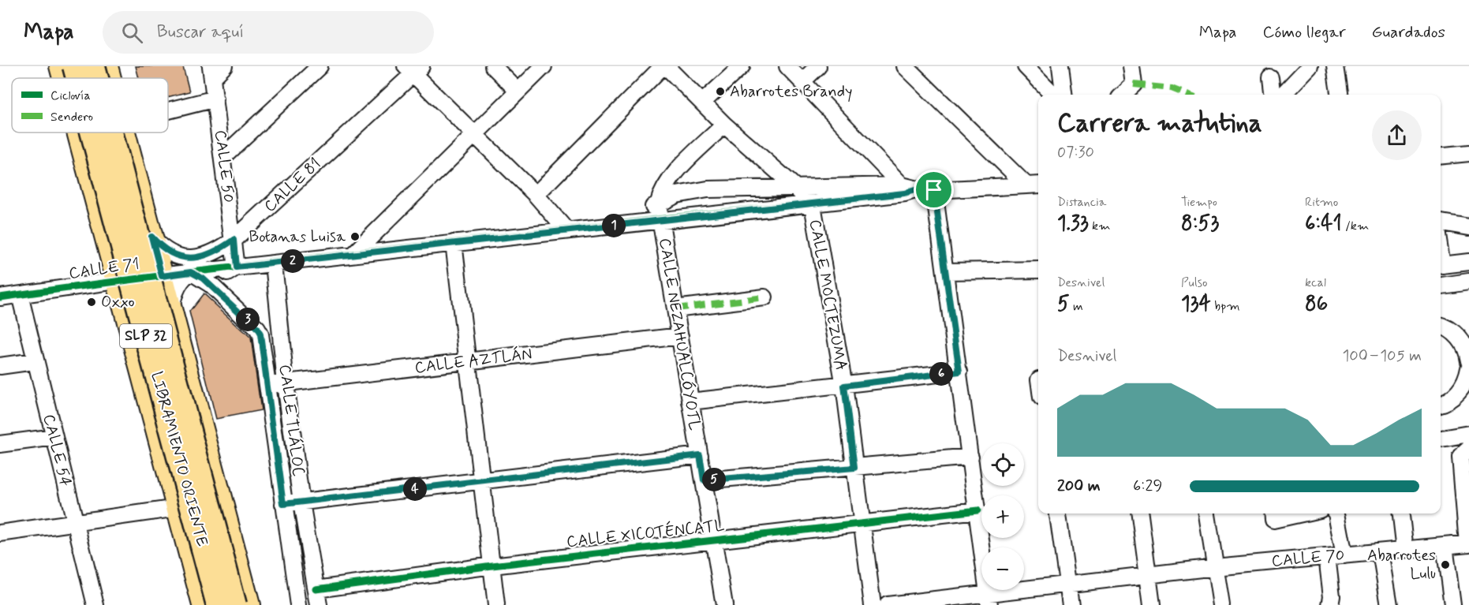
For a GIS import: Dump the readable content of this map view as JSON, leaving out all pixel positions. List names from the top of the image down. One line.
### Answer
{"streets":{"highway":["SLP 32","LIBRAMIENTO ORIENTE"],"street":["CALLE 50","CALLE 81","CALLE 71","CALLE MOCTEZUMA","CALLE NEZAHUALCÓYOTL","CALLE AZTLÁN","CALLE TLÁLOC","CALLE 54","CALLE XICOTÉNCATL","CALLE 70"]},"crossings":[["CALLE 50","CALLE 81"],["CALLE 50","CALLE 71"],["CALLE 81","LIBRAMIENTO ORIENTE"],["CALLE 71","CALLE MOCTEZUMA"],["CALLE 71","CALLE NEZAHUALCÓYOTL"],["CALLE 71","CALLE TLÁLOC"],["CALLE 71","CALLE 54"],["CALLE 71","LIBRAMIENTO ORIENTE"],["CALLE MOCTEZUMA","CALLE XICOTÉNCATL"],["CALLE NEZAHUALCÓYOTL","CALLE AZTLÁN"],["CALLE NEZAHUALCÓYOTL","CALLE XICOTÉNCATL"],["CALLE AZTLÁN","CALLE TLÁLOC"],["CALLE TLÁLOC","CALLE XICOTÉNCATL"]],"places":["Abarrotes Brandy","Botanas Luisa","Oxxo","Abarrotes Lulu"],"legend":["Ciclovía","Sendero"],"page":{"header":"Mapa","search":"Buscar aquí","nav":["Mapa","Cómo llegar","Guardados"],"heading":["Carrera matutina","07:30"],"stats":[["Distancia","1.33 km"],["Tiempo","8:53"],["Ritmo","6:41 /km"],["Desnivel","5 m"],["Pulso","134 bpm"],["kcal","86"]],"pins":["1","2","3","6","5","4"],"chart":["Desnivel","100–105 m"],"map_buttons":["+","−"],"list":[{"name":"200 m","note":"6:29"}]}}
